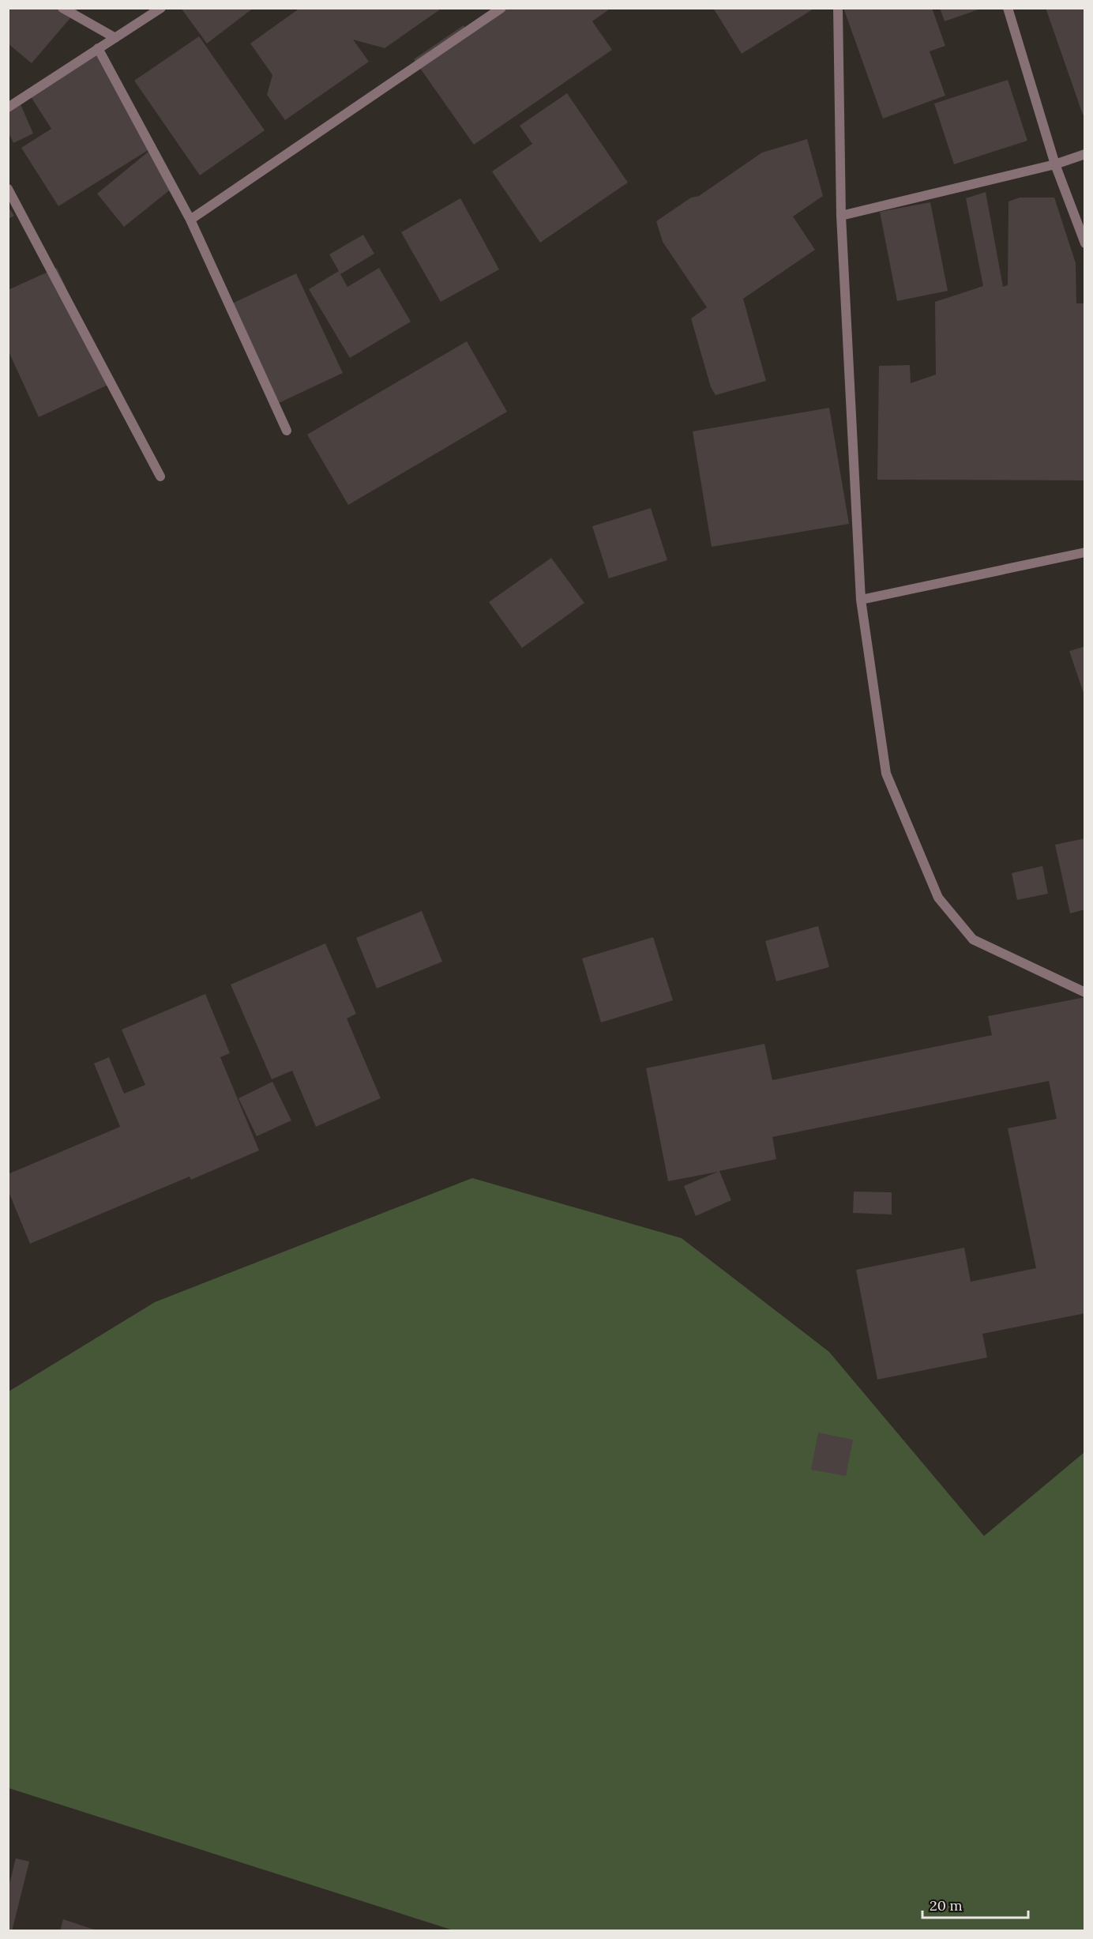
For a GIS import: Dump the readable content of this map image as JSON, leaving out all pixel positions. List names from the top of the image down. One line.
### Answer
{"scale_bar":"20 m"}
